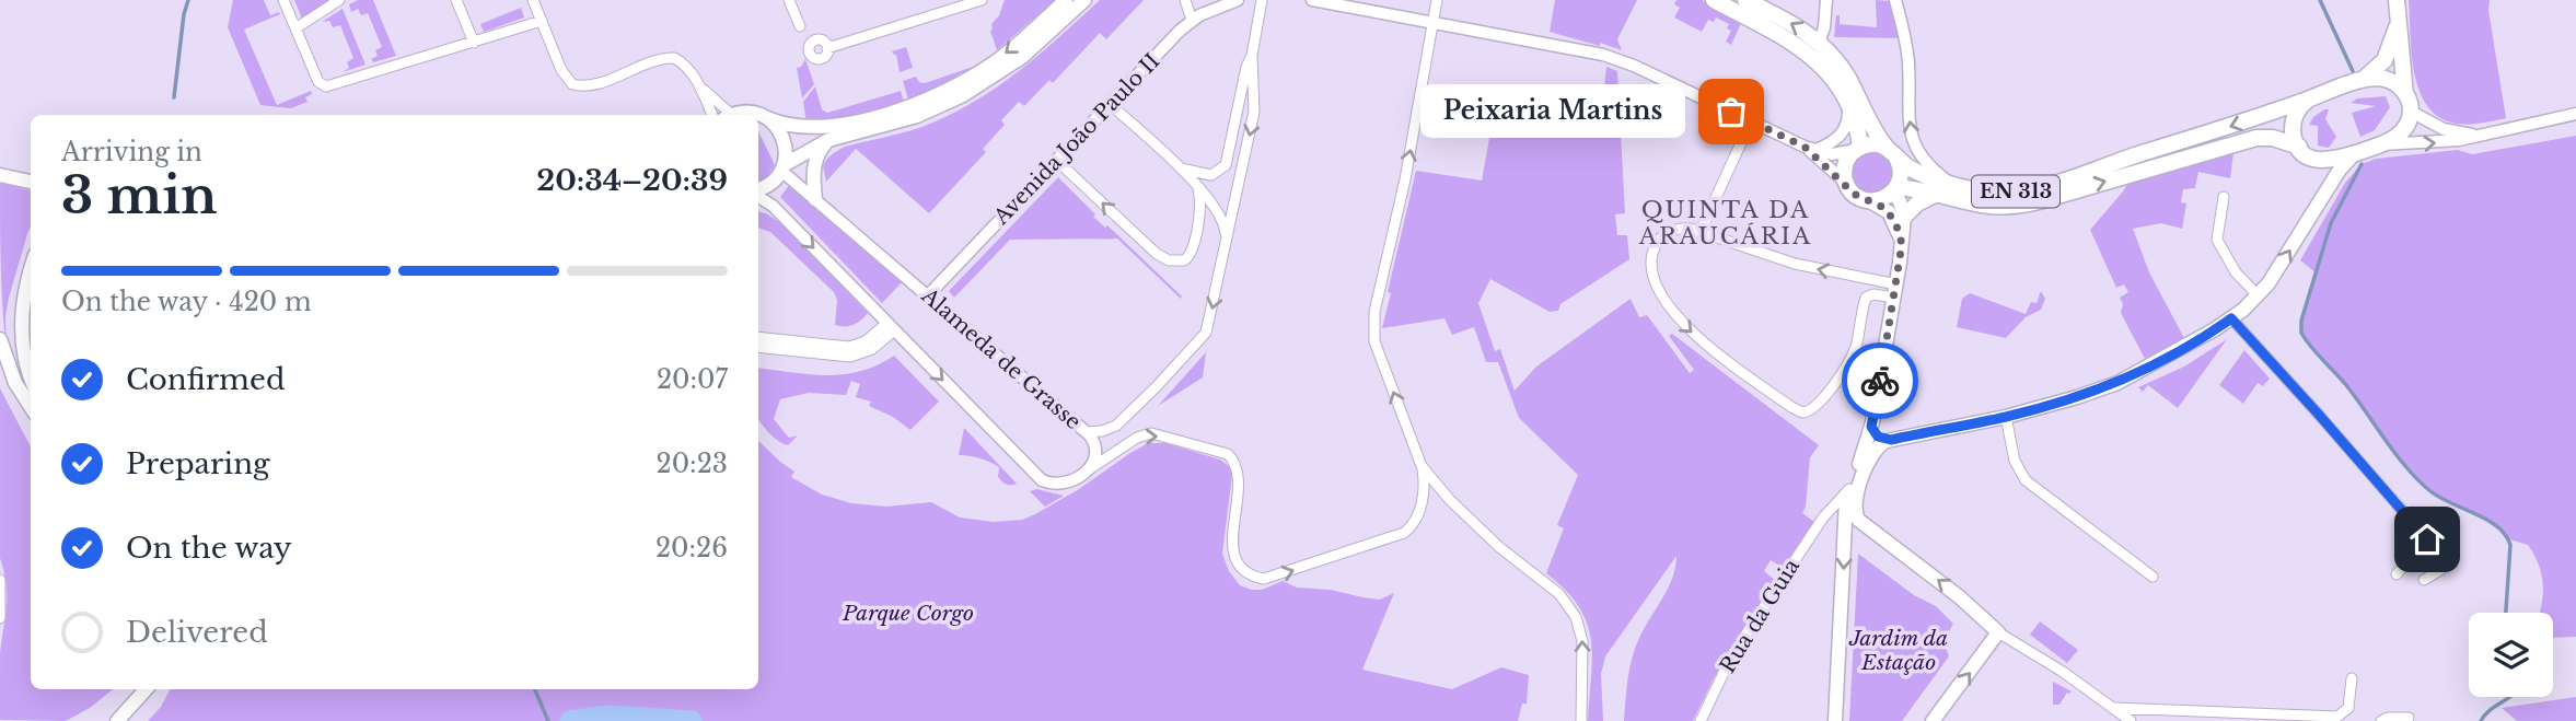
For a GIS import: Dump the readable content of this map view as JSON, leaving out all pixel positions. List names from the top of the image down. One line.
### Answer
{"streets":{"main road":["EN 313"],"street":["Avenida João Paulo II","Alameda de Grasse","Rua da Guia"]},"crossings":[["Avenida João Paulo II","Alameda de Grasse"]],"districts":["QUINTA DA ARAUCÁRIA"],"parks":["Parque Corgo","Jardim da Estação"],"places":["Peixaria Martins"],"page":{"bubble":"Peixaria Martins","heading":["3 min","Arriving in","20:34–20:39"],"bar":"On the way · 420 m","list":[["Confirmed","20:07"],["Preparing","20:23"],["On the way","20:26"],"Delivered"]}}
